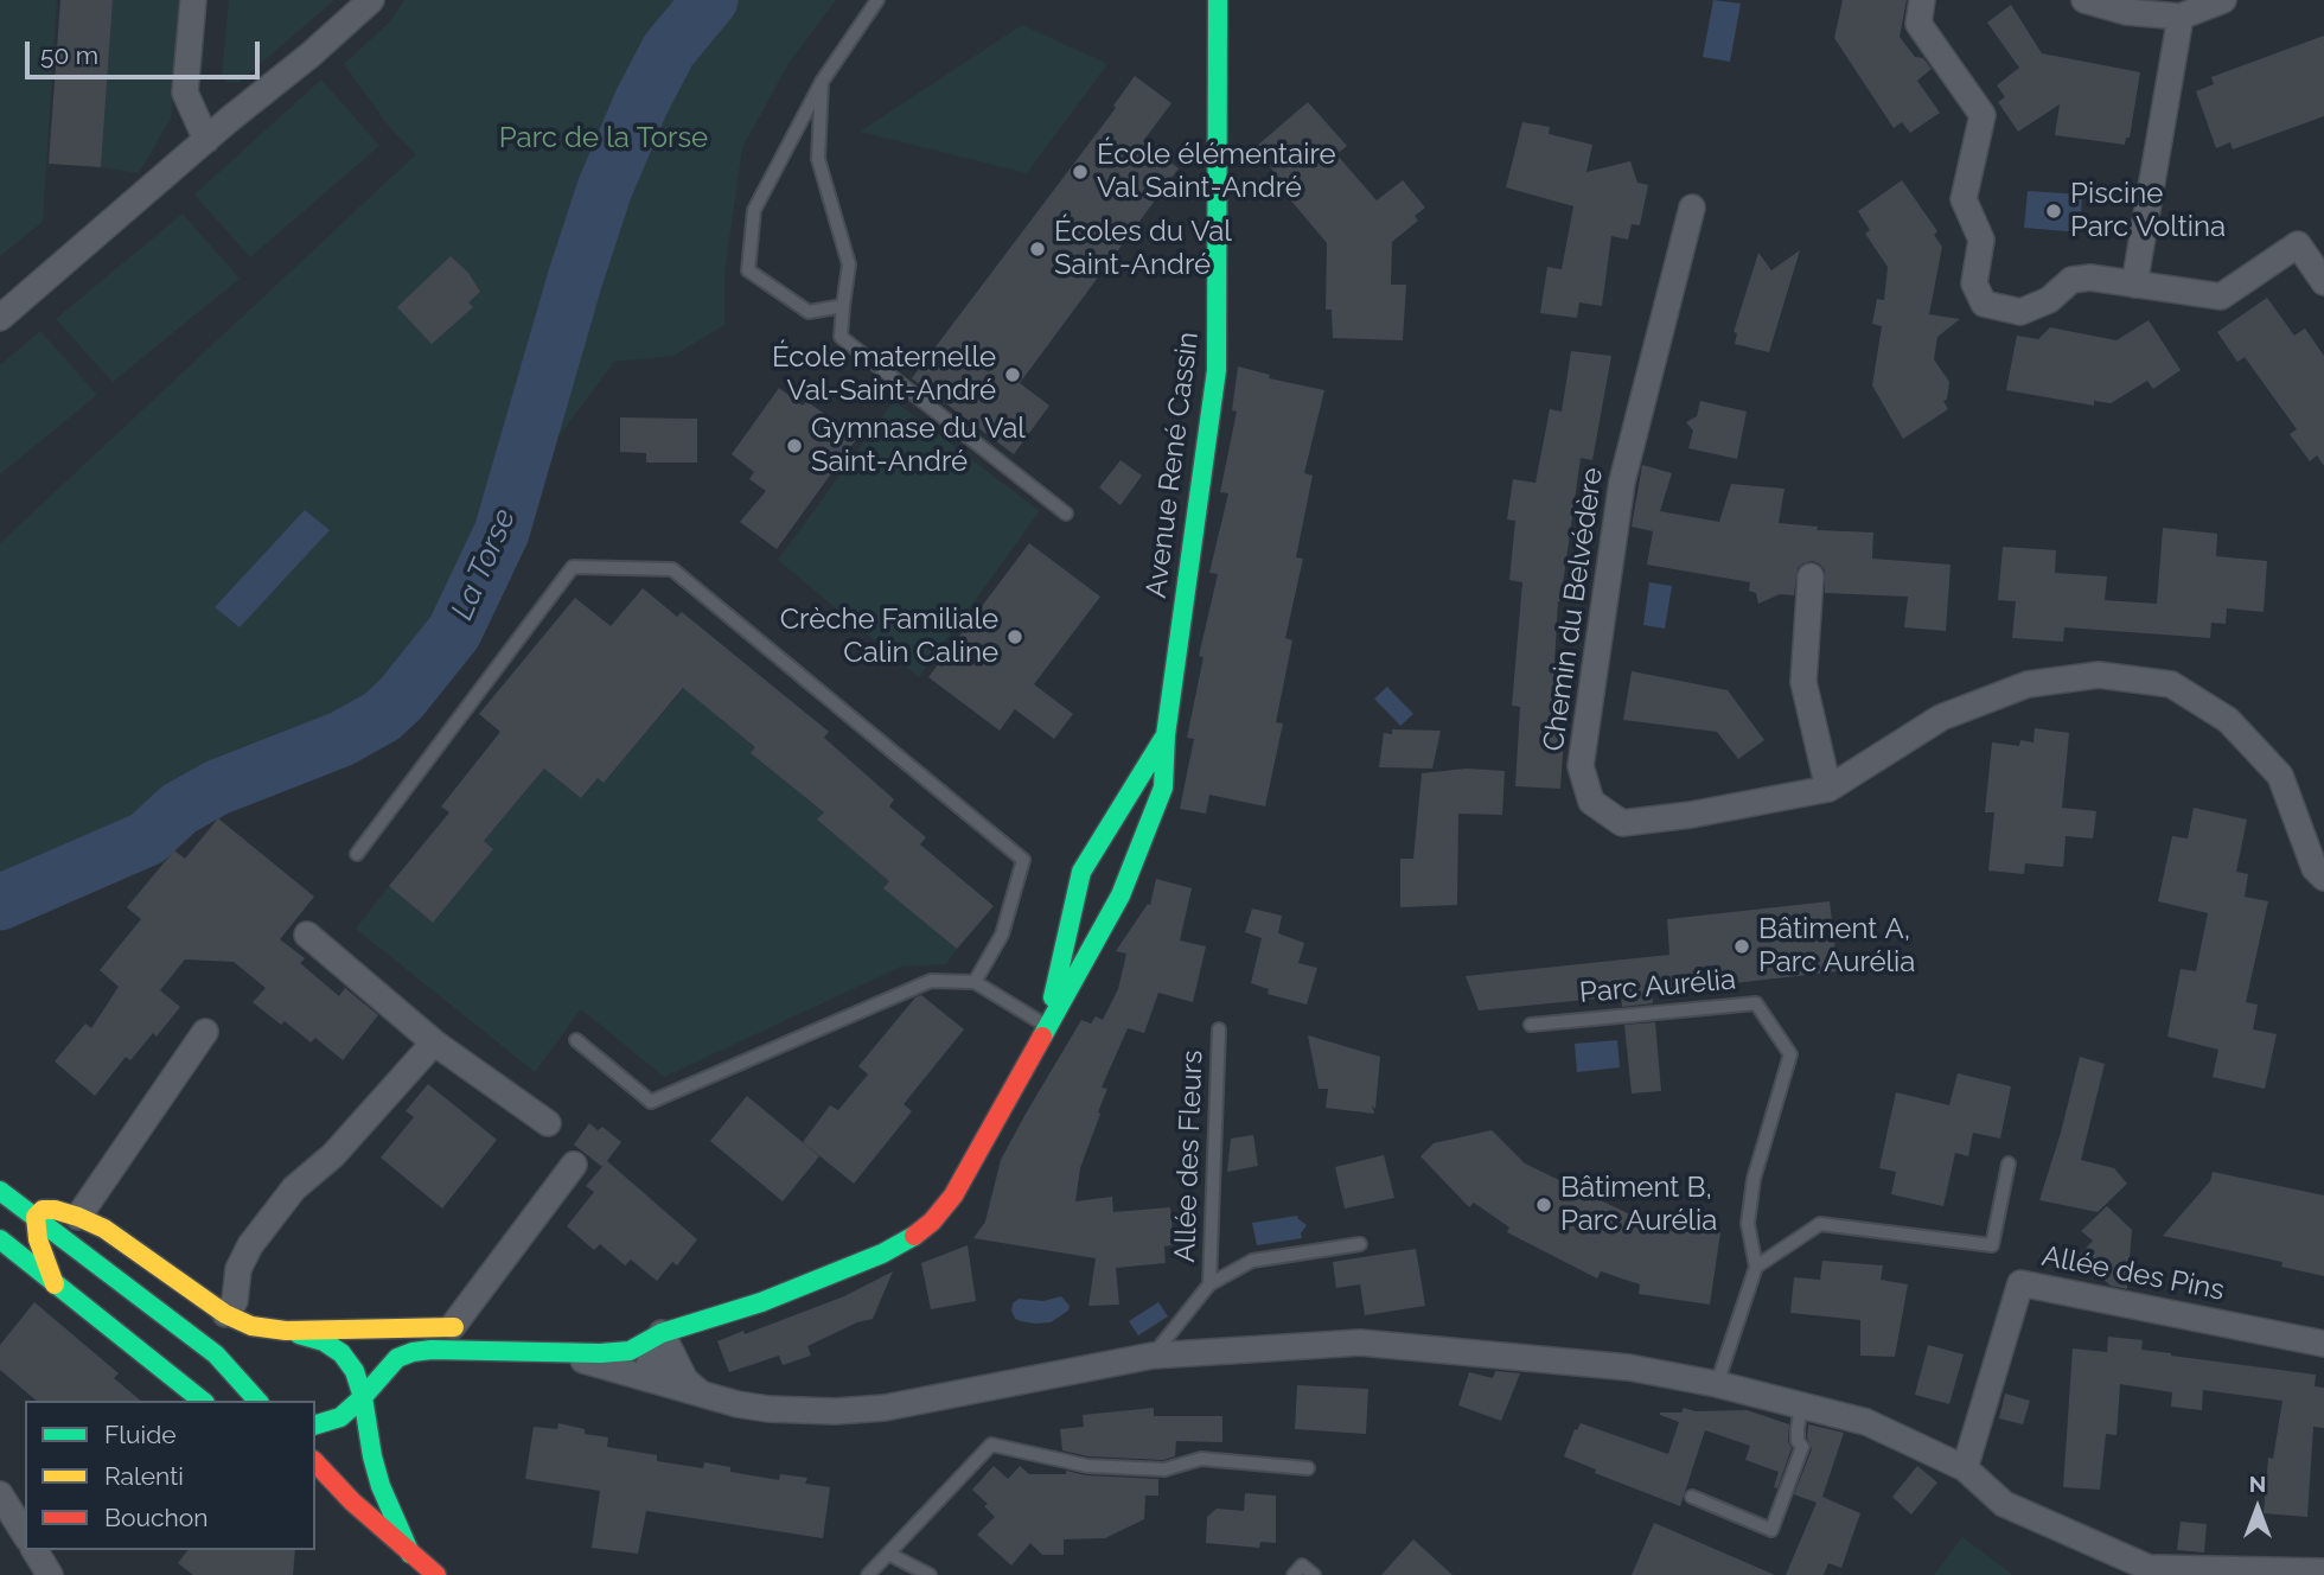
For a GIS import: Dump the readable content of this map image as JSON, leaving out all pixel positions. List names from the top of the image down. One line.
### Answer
{"streets":{"street":["Avenue René Cassin","Chemin du Belvédère","Allée des Pins"],"lane":["Parc Aurélia","Allée des Fleurs"]},"water":["La Torse"],"parks":["Parc de la Torse"],"places":["École élémentaire Val Saint-André","Piscine Parc Voltina","Écoles du Val Saint-André","École maternelle Val-Saint-André","Gymnase du Val Saint-André","Crèche Familiale Calin Caline","Bâtiment A, Parc Aurélia","Bâtiment B, Parc Aurélia"],"legend":["Fluide","Ralenti","Bouchon"],"scale_bar":"50 m","north":"top"}
